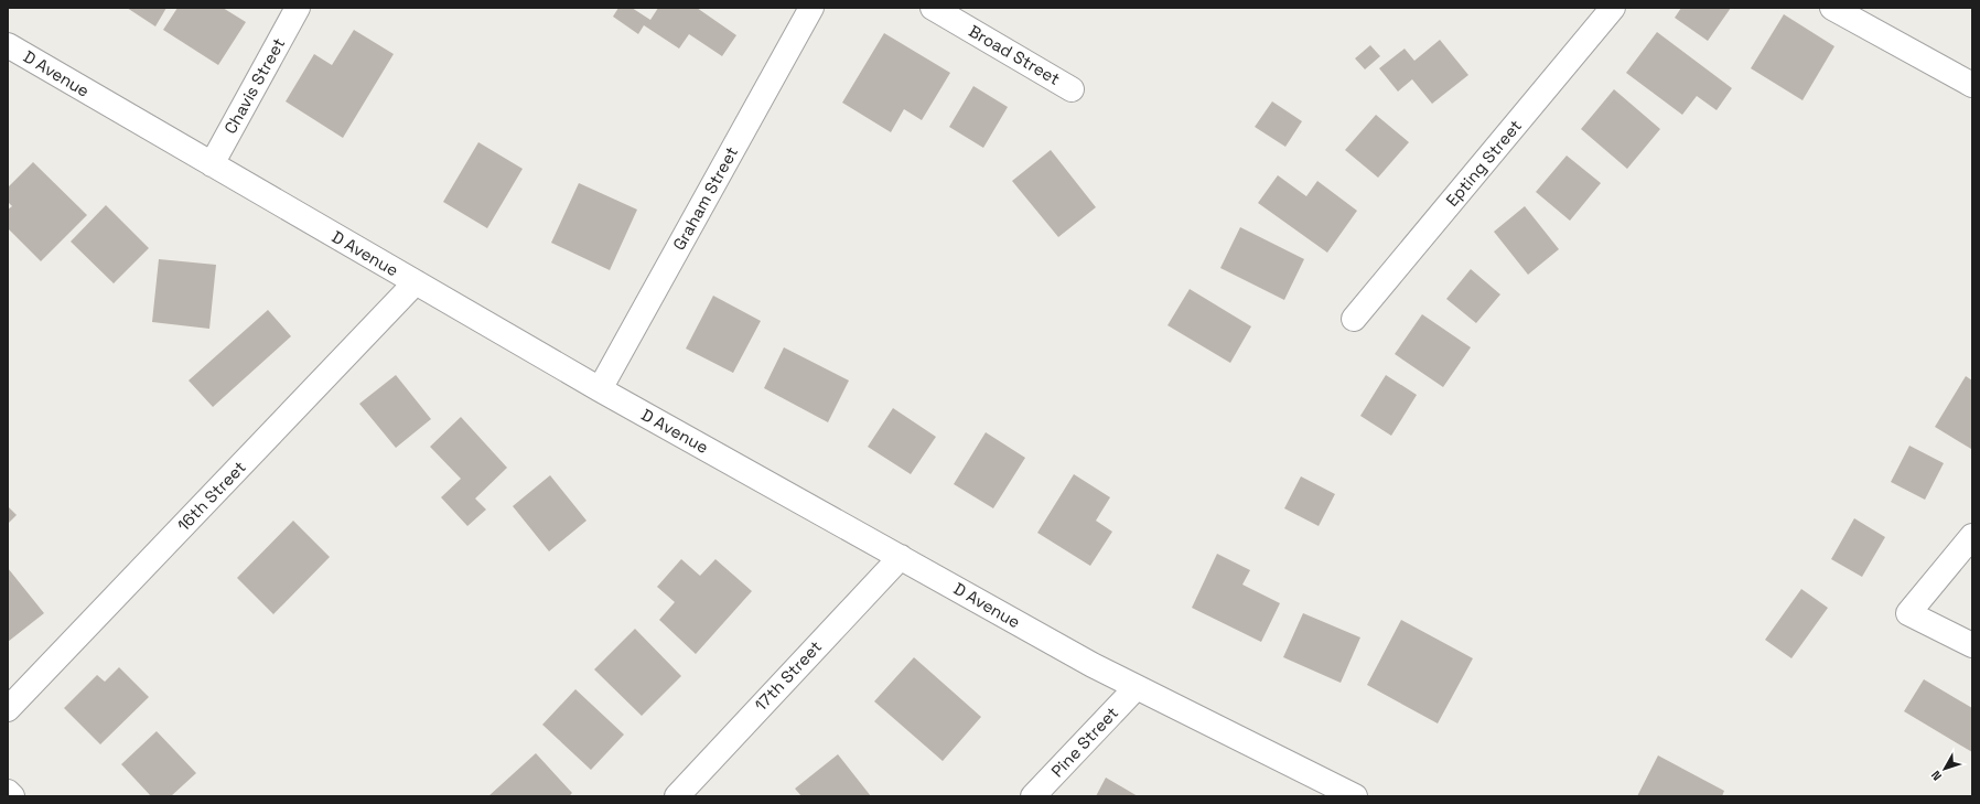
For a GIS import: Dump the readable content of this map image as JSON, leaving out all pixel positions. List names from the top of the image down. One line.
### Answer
{"streets":{"street":["Broad Street","D Avenue","Chavis Street","Epting Street","Graham Street","16th Street","17th Street","Pine Street"]},"crossings":[["D Avenue","Chavis Street"],["D Avenue","Graham Street"],["D Avenue","16th Street"],["D Avenue","17th Street"],["D Avenue","Pine Street"]],"north":"bottom left"}
